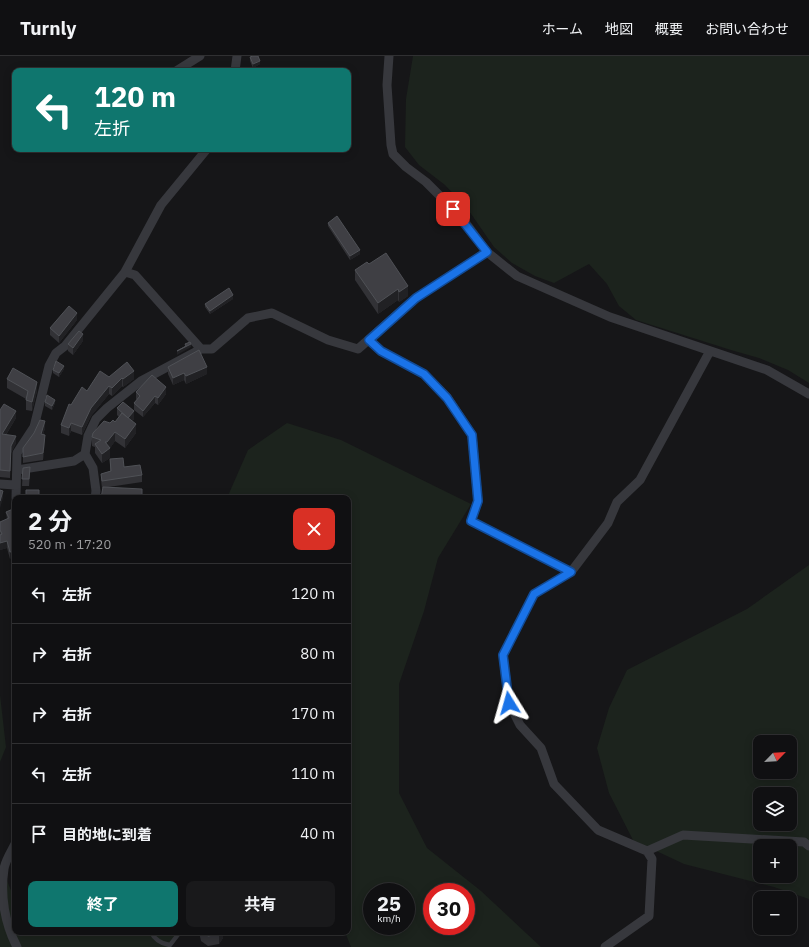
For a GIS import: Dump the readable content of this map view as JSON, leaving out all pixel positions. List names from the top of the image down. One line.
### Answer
{"north":"top right","page":{"header":"Turnly","nav":["ホーム","地図","概要","お問い合わせ"],"turn":["120 m","左折"],"heading":["2 分","520 m · 17:20"],"list":[{"name":"左折","value":"120 m"},{"name":"右折","value":"80 m"},{"name":"右折","value":"170 m"},{"name":"左折","value":"110 m"},{"name":"目的地に到着","value":"40 m"}],"map_buttons":["+","−"],"buttons":["終了","共有"],"speed":"25 km/h","limit":"30"}}
